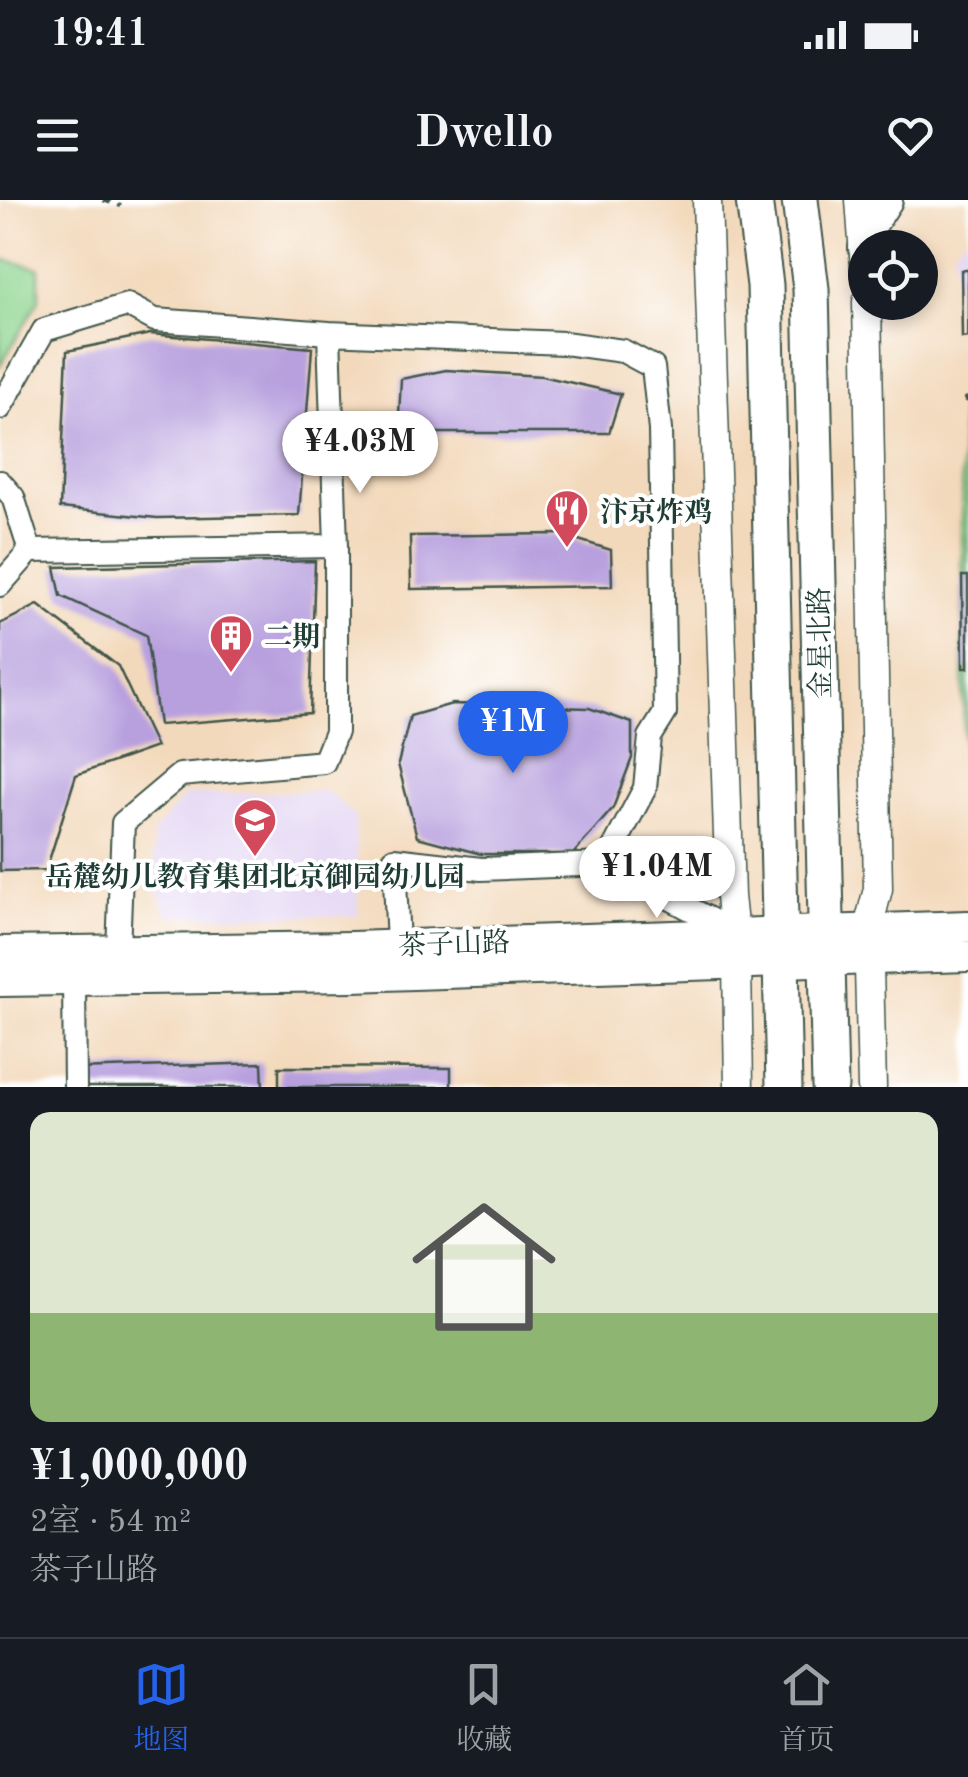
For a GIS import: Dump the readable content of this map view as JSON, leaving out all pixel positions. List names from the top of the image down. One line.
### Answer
{"streets":{"main road":["金星北路","茶子山路"]},"crossings":[["金星北路","茶子山路"]],"places":{"restaurant":["汴京炸鸡"],"building":["二期"],"school or university":["岳麓幼儿教育集团北京御园幼儿园"]},"page":{"status":"19:41","header":"Dwello","price":["¥4.03M","¥1M","¥1.04M"],"list":[{"name":"¥1,000,000","note":"2室 · 54 m² · 茶子山路"}],"tabs":["地图","收藏","首页"]}}
